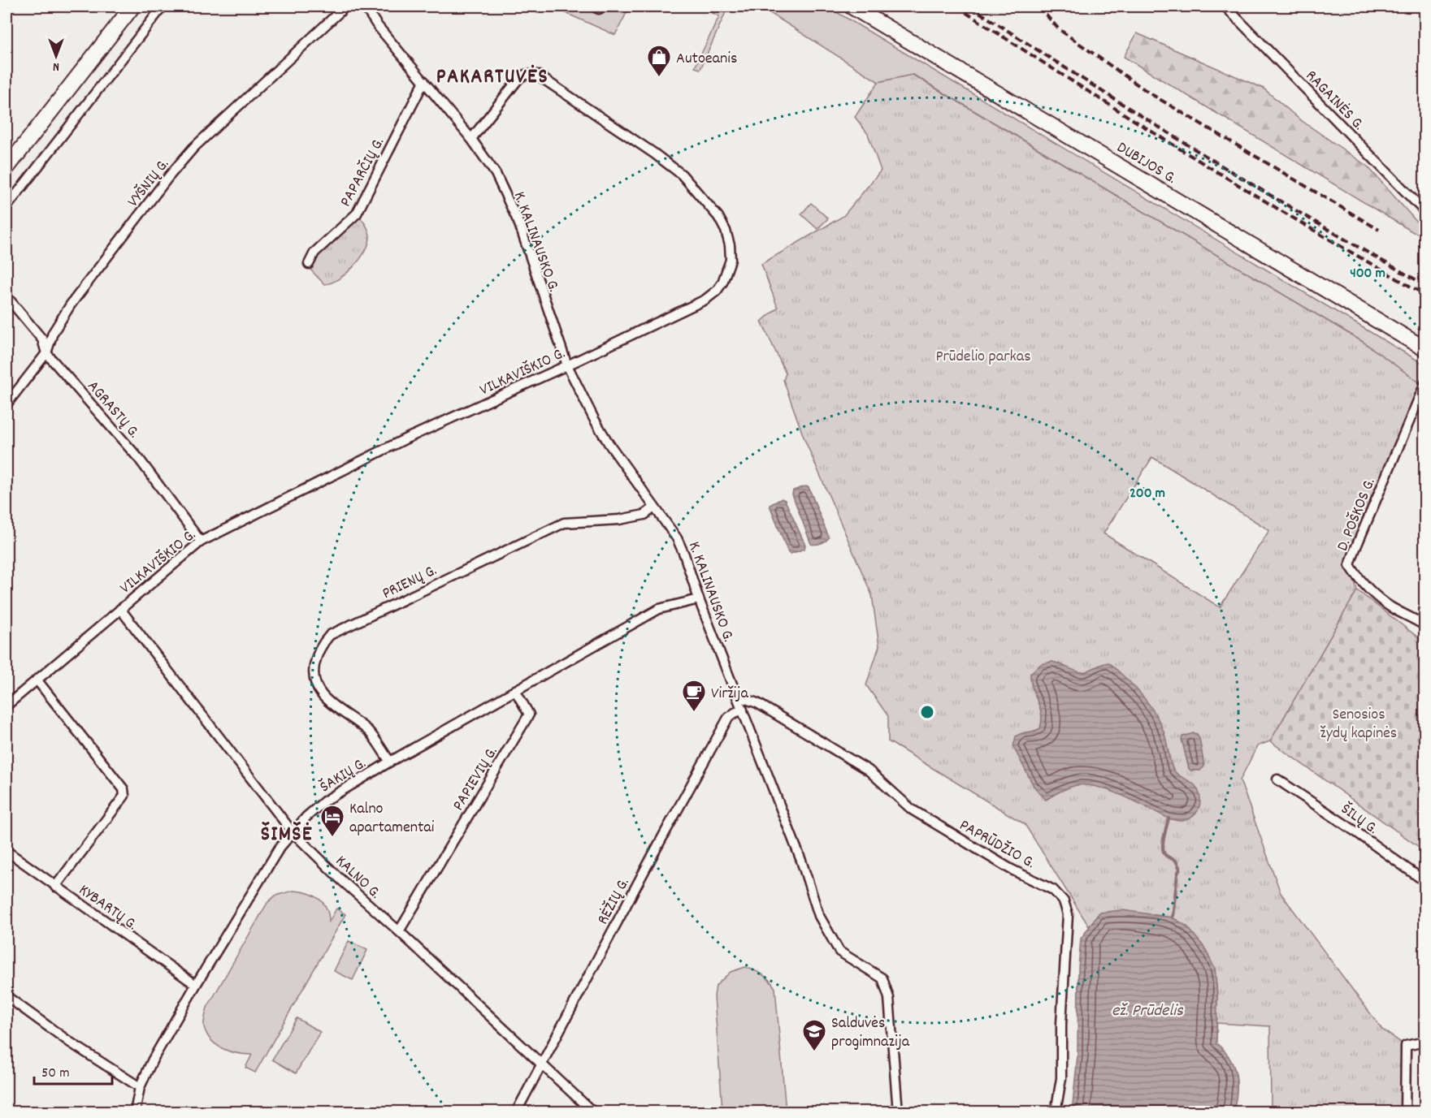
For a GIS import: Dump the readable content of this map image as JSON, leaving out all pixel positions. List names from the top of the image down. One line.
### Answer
{"streets":{"main road":["DUBIJOS G."],"street":["RAGAINĖS G.","PAPARČIŲ G.","VYŠNIŲ G.","K. KALINAUSKO G.","VILKAVIŠKIO G.","AGRASTŲ G.","D. POŠKOS G.","PRIENŲ G.","ŠAKIŲ G.","PAPIEVIŲ G.","ŠILŲ G.","PAPRŪDŽIO G.","KALNO G.","RĖŽIŲ G.","KYBARTŲ G."]},"crossings":[["PAPARČIŲ G.","K. KALINAUSKO G."],["VYŠNIŲ G.","AGRASTŲ G."],["K. KALINAUSKO G.","VILKAVIŠKIO G."],["K. KALINAUSKO G.","PRIENŲ G."],["K. KALINAUSKO G.","ŠAKIŲ G."],["K. KALINAUSKO G.","PAPRŪDŽIO G."],["K. KALINAUSKO G.","RĖŽIŲ G."],["VILKAVIŠKIO G.","AGRASTŲ G."],["VILKAVIŠKIO G.","KALNO G."],["PRIENŲ G.","ŠAKIŲ G."],["ŠAKIŲ G.","PAPIEVIŲ G."],["ŠAKIŲ G.","KALNO G."],["ŠAKIŲ G.","KYBARTŲ G."],["PAPIEVIŲ G.","KALNO G."],["KALNO G.","RĖŽIŲ G."]],"districts":["PAKARTUVĖS","ŠIMŠĖ"],"water":["ež. Prūdelis"],"parks":["Prūdelio parkas","Senosios žydų kapinės"],"places":{"shop":["Autoeanis"],"cafe":["Viržija"],"hotel":["Kalno apartamentai"],"school or university":["Salduvės progimnazija"]},"scale_bar":"50 m","north":"bottom","rings":["400 m","200 m"]}
